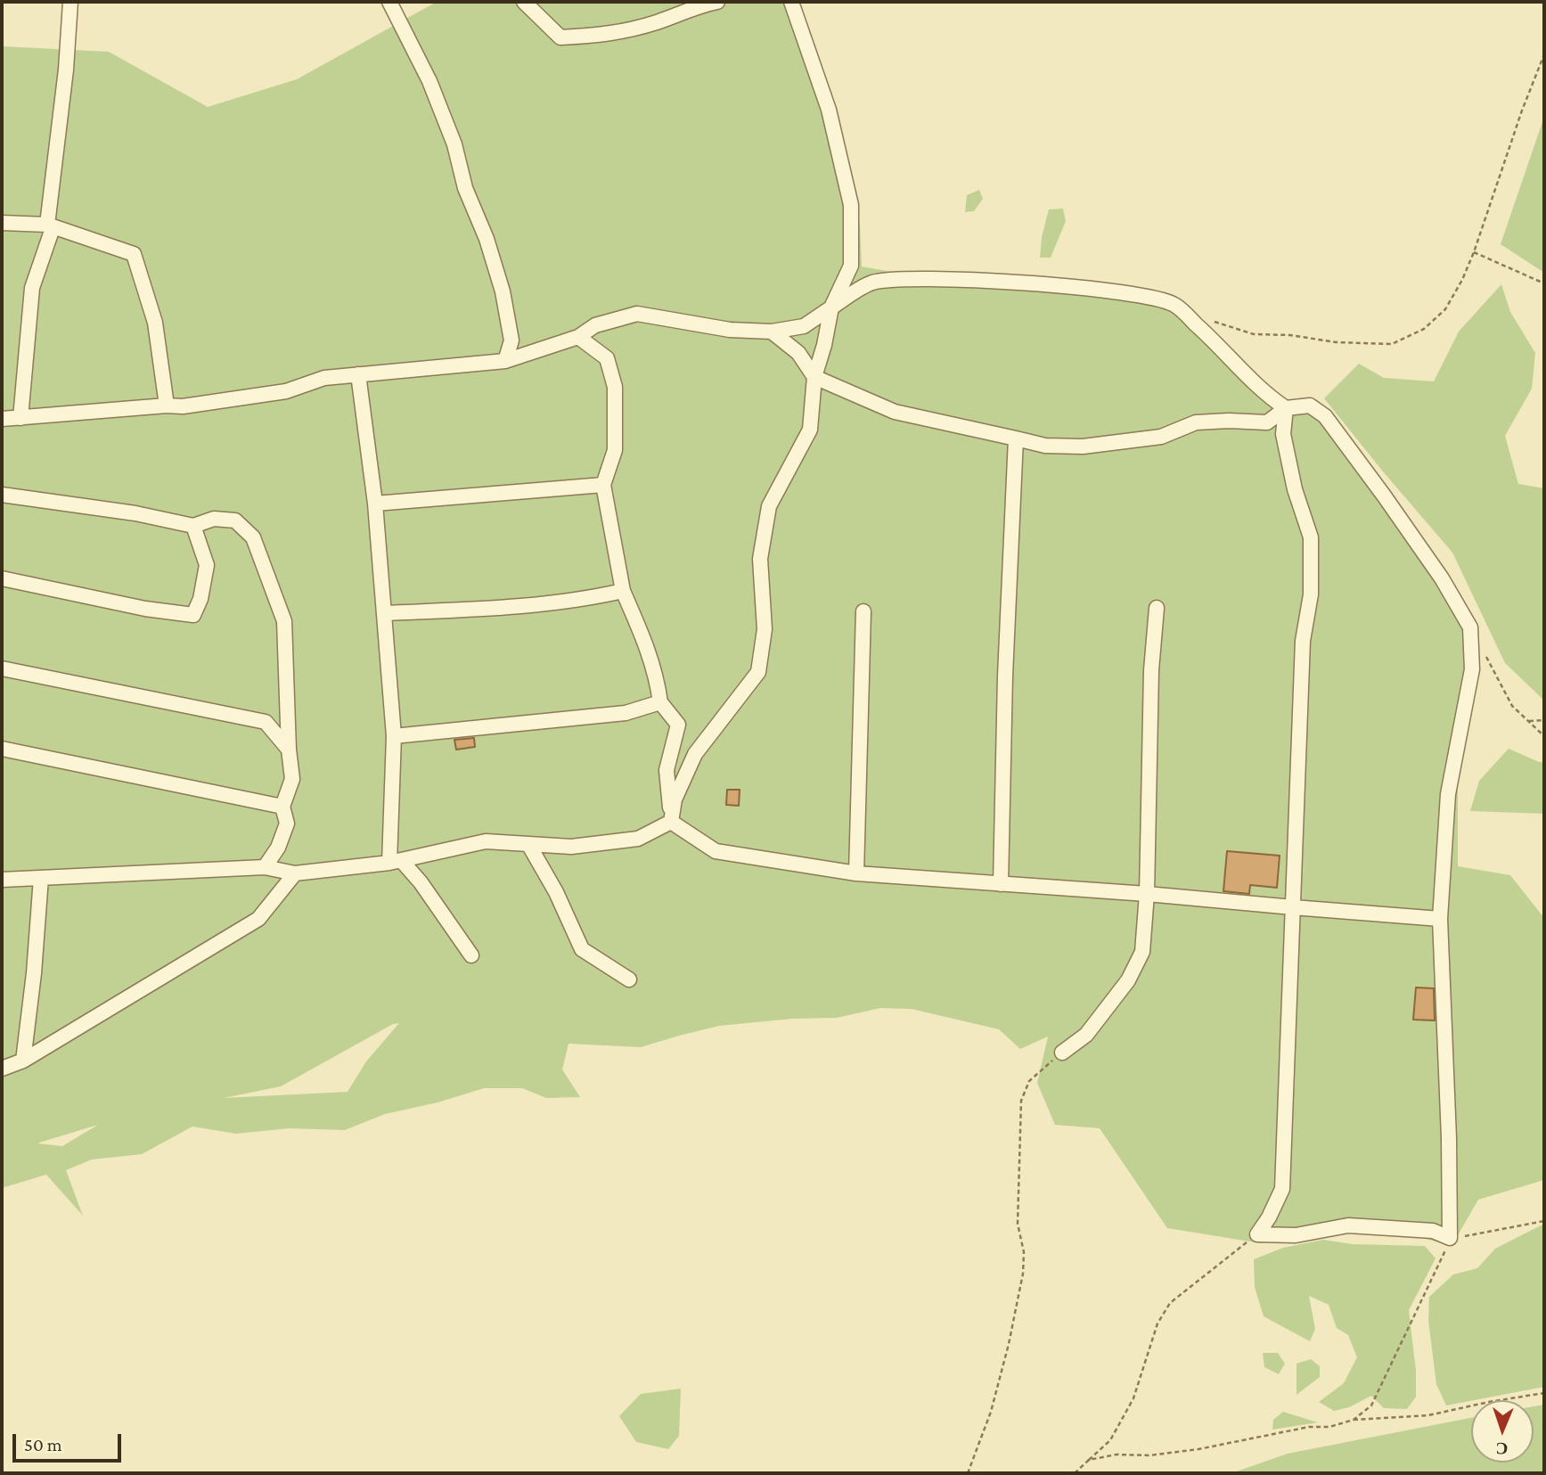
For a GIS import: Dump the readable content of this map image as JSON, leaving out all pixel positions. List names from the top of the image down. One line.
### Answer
{"scale_bar":"50 m","north":"bottom"}
